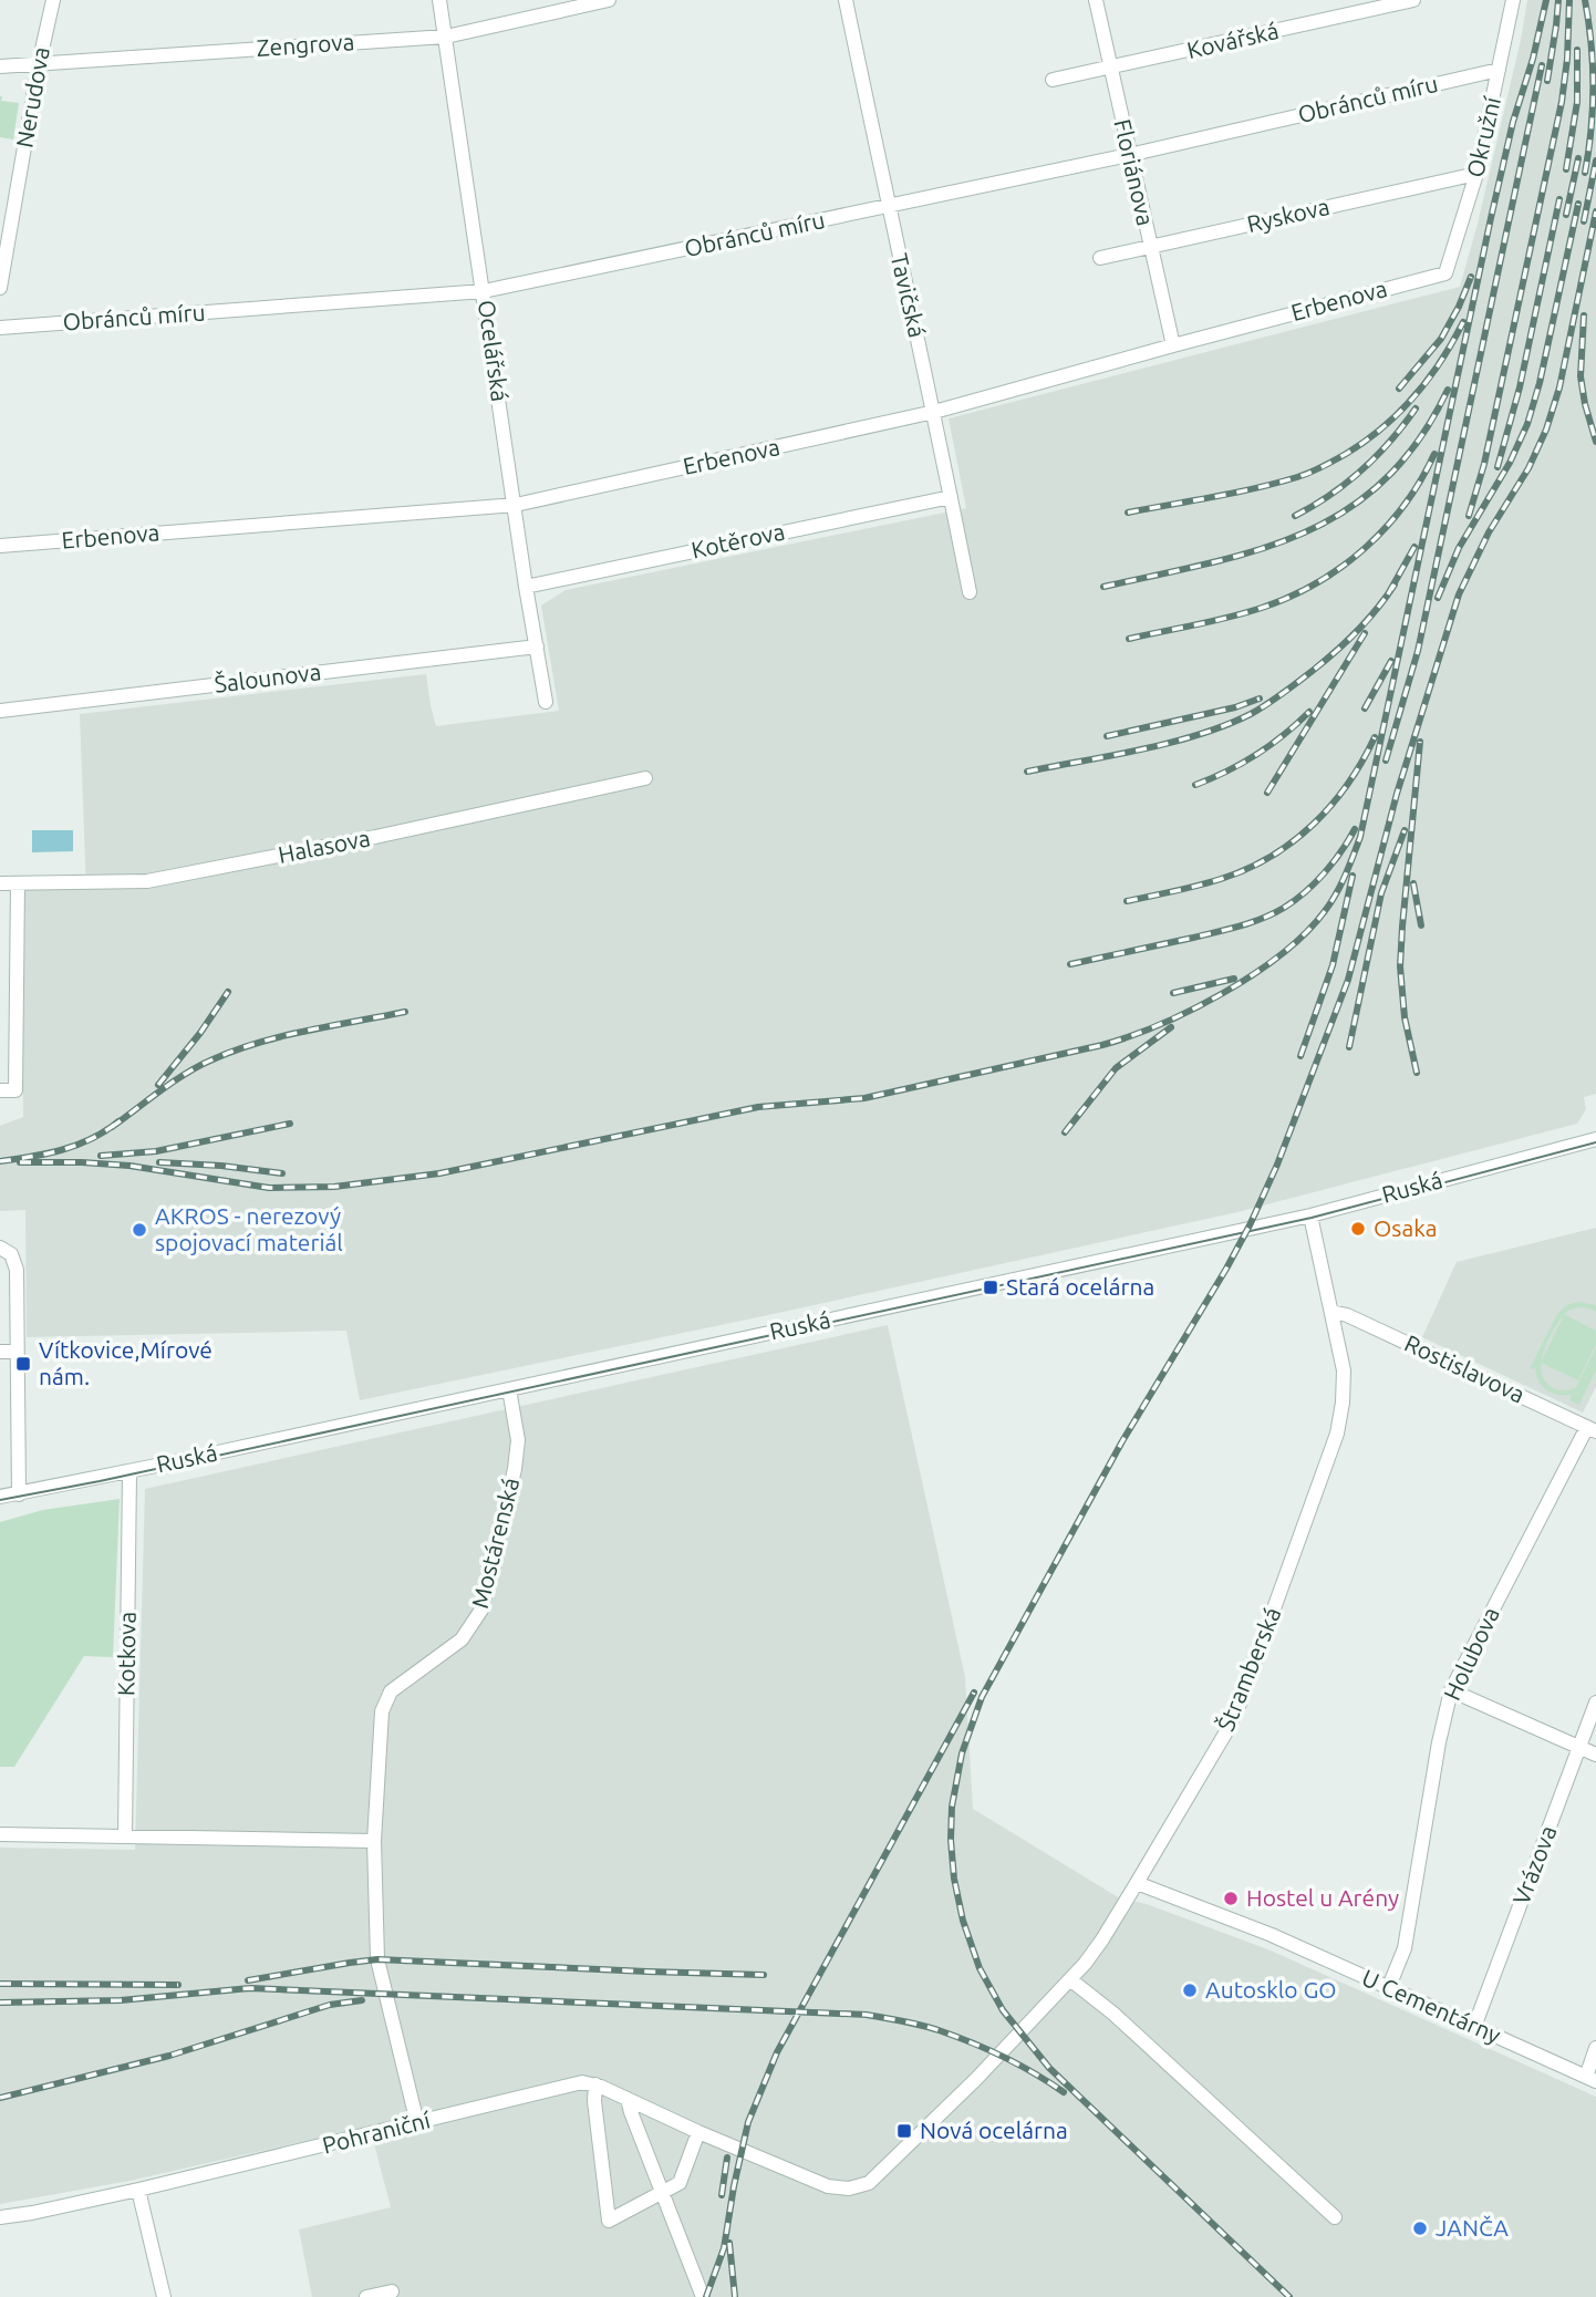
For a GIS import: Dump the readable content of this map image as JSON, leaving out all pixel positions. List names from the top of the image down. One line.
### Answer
{"streets":{"street":["Kovářská","Zengrova","Nerudova","Obránců míru","Okružní","Floriánova","Ryskova","Tavičská","Erbenova","Ocelářská","Kotěrova","Šalounova","Halasova","Ruská","Rostislavova","Mostárenská","Kotkova","Holubova","Štramberská","Vrázova","U Cementárny","Pohraniční"]},"crossings":[["Kovářská","Floriánova"],["Zengrova","Nerudova"],["Zengrova","Ocelářská"],["Obránců míru","Okružní"],["Obránců míru","Floriánova"],["Obránců míru","Tavičská"],["Obránců míru","Ocelářská"],["Okružní","Ryskova"],["Okružní","Erbenova"],["Floriánova","Ryskova"],["Floriánova","Erbenova"],["Tavičská","Erbenova"],["Tavičská","Kotěrova"],["Erbenova","Ocelářská"],["Ocelářská","Kotěrova"],["Ocelářská","Šalounova"],["Ruská","Mostárenská"],["Ruská","Kotkova"],["Ruská","Štramberská"],["Rostislavova","Holubova"],["Rostislavova","Štramberská"],["Mostárenská","Pohraniční"],["Holubova","U Cementárny"],["Štramberská","U Cementárny"],["Štramberská","Pohraniční"],["Vrázova","U Cementárny"]],"places":{"other":["Osaka","AKROS - nerezový spojovací materiál","Hostel u Arény","Autosklo GO","JANČA"],"transit":["Stará ocelárna","Vítkovice,Mírové nám.","Nová ocelárna"]}}
